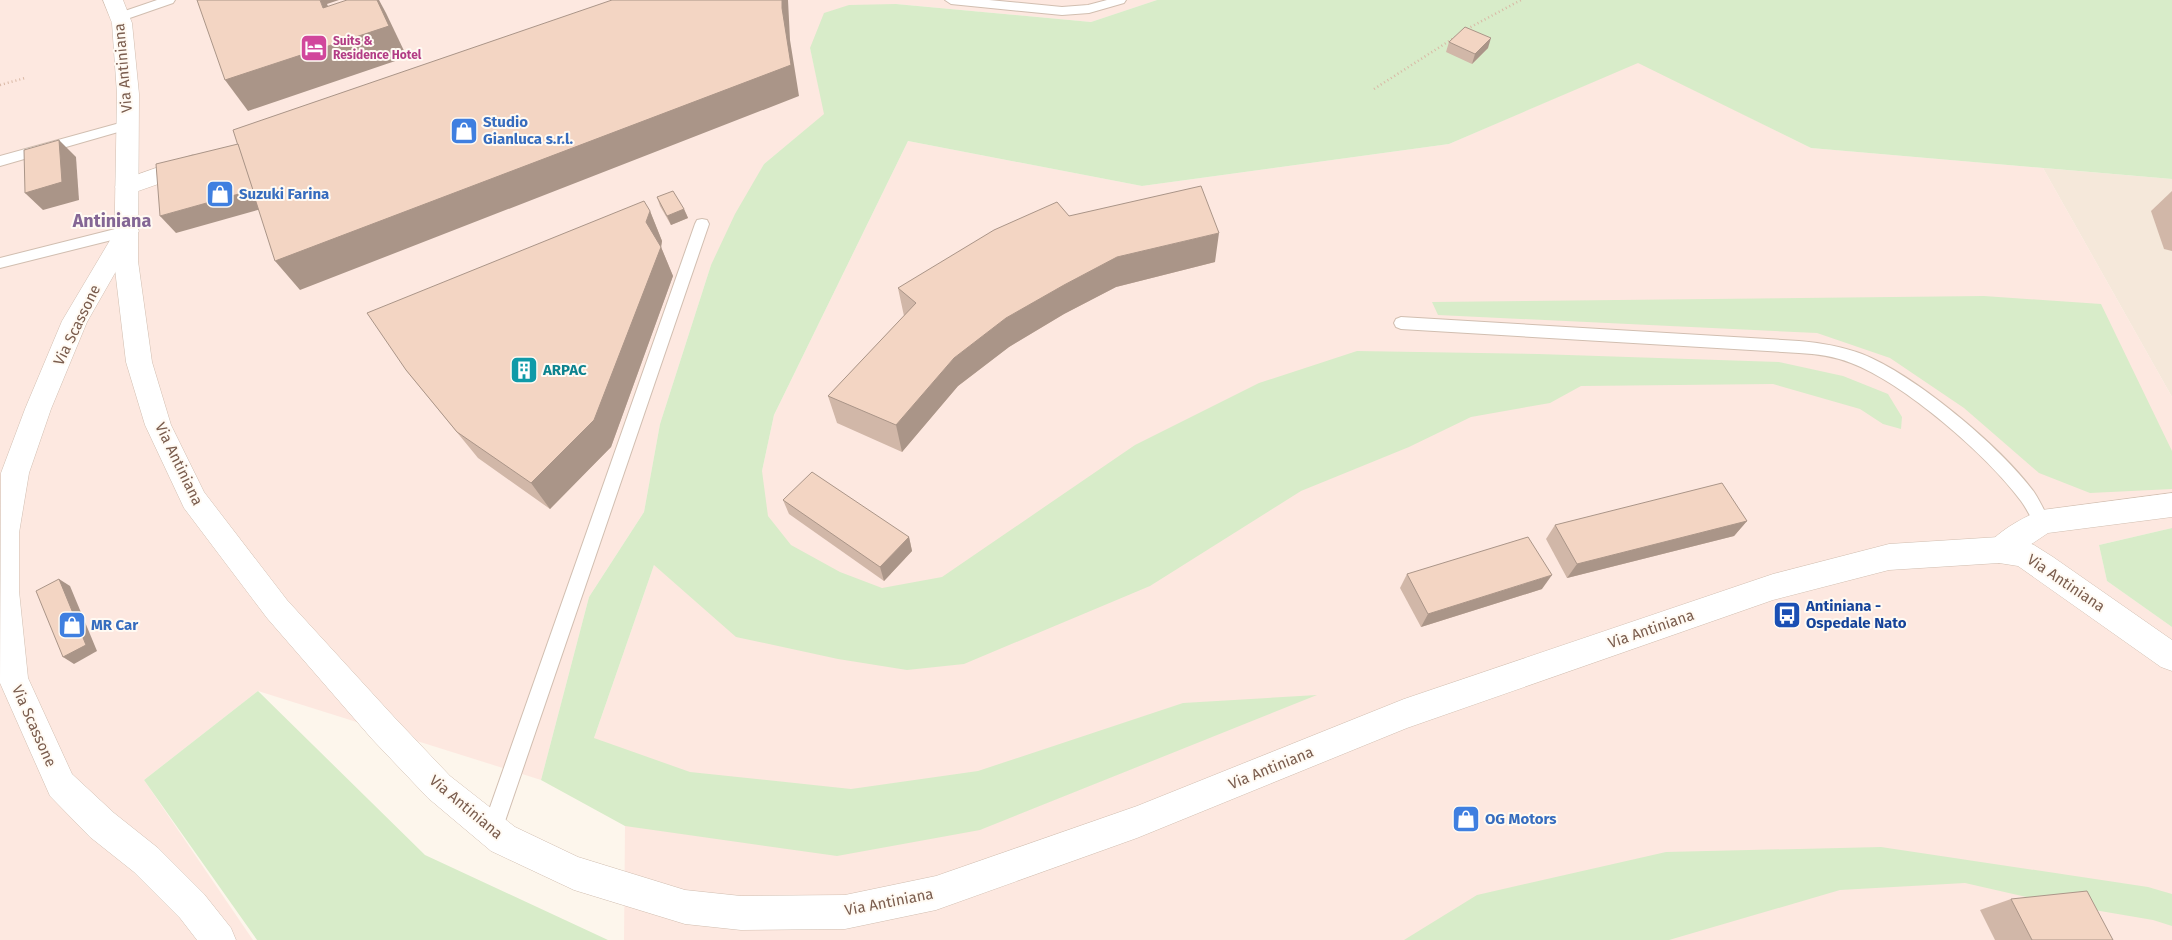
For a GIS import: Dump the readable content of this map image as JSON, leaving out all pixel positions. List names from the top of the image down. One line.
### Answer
{"streets":{"street":["Via Antiniana","Via Scassone"]},"crossings":[["Via Antiniana","Via Scassone"]],"districts":["Antiniana"],"places":{"hotel":["Suits & Residence Hotel"],"shop":["Studio Gianluca s.r.l.","Suzuki Farina","MR Car","OG Motors"],"building":["ARPAC"],"bus stop":["Antiniana - Ospedale Nato"]}}
